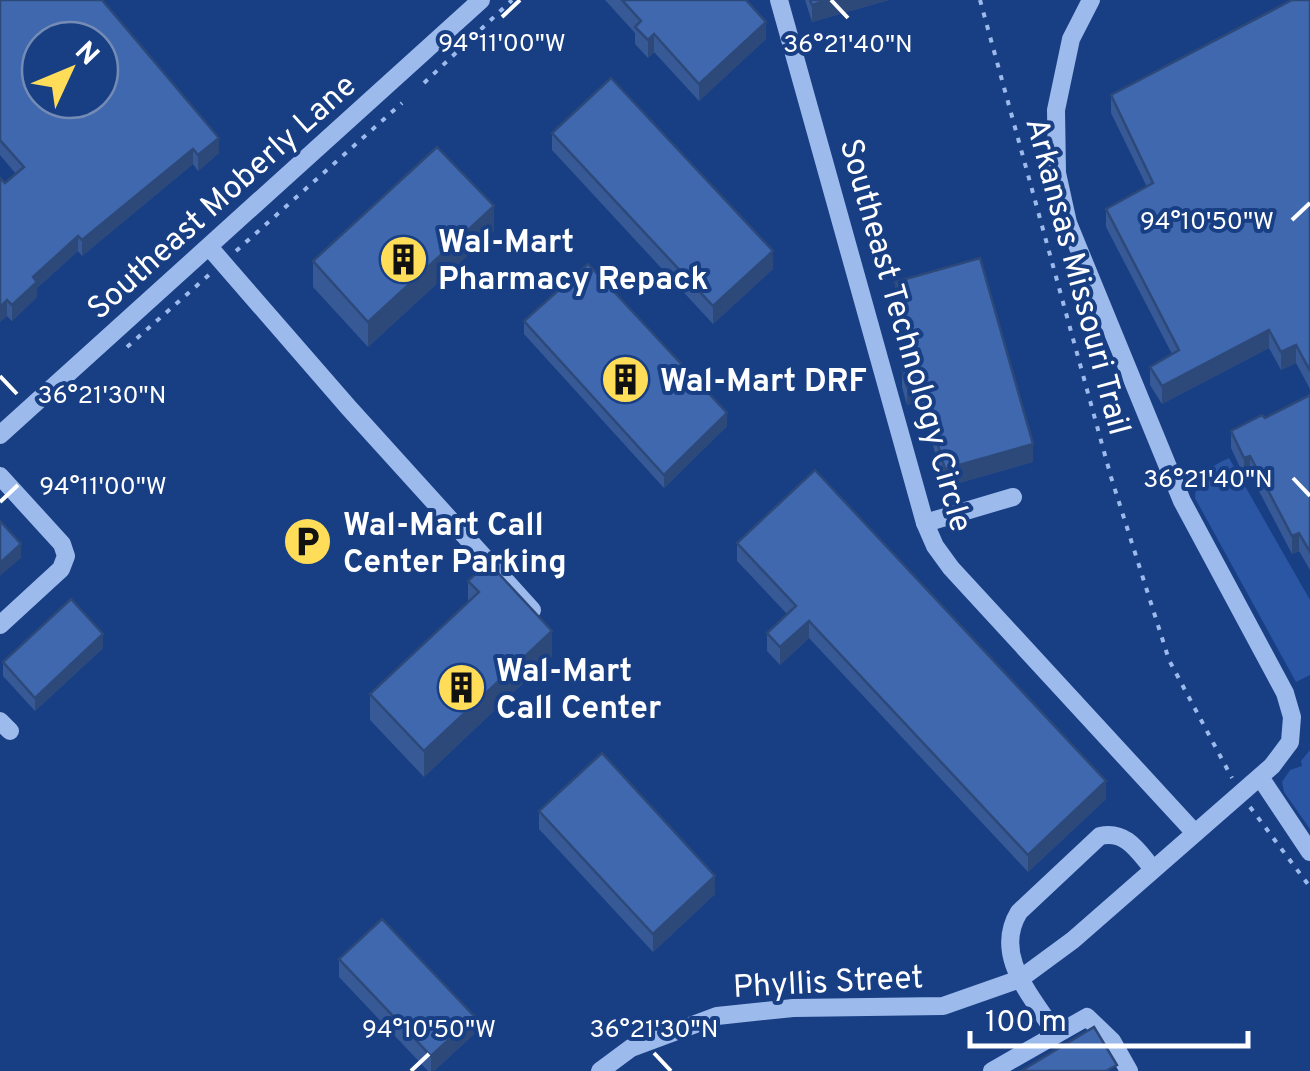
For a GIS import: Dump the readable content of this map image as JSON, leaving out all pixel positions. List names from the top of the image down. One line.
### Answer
{"streets":{"street":["Southeast Moberly Lane","Southeast Technology Circle","Phyllis Street"],"path":["Arkansas Missouri Trail"]},"crossings":[["Southeast Technology Circle","Phyllis Street"]],"places":{"building":["Wal-Mart Pharmacy Repack","Wal-Mart DRF","Wal-Mart Call Center"],"parking":["Wal-Mart Call Center Parking"]},"scale_bar":"100 m","north":"top right","coordinates":["94°11'00\"W","36°21'40\"N","94°10'50\"W","36°21'30\"N"]}
